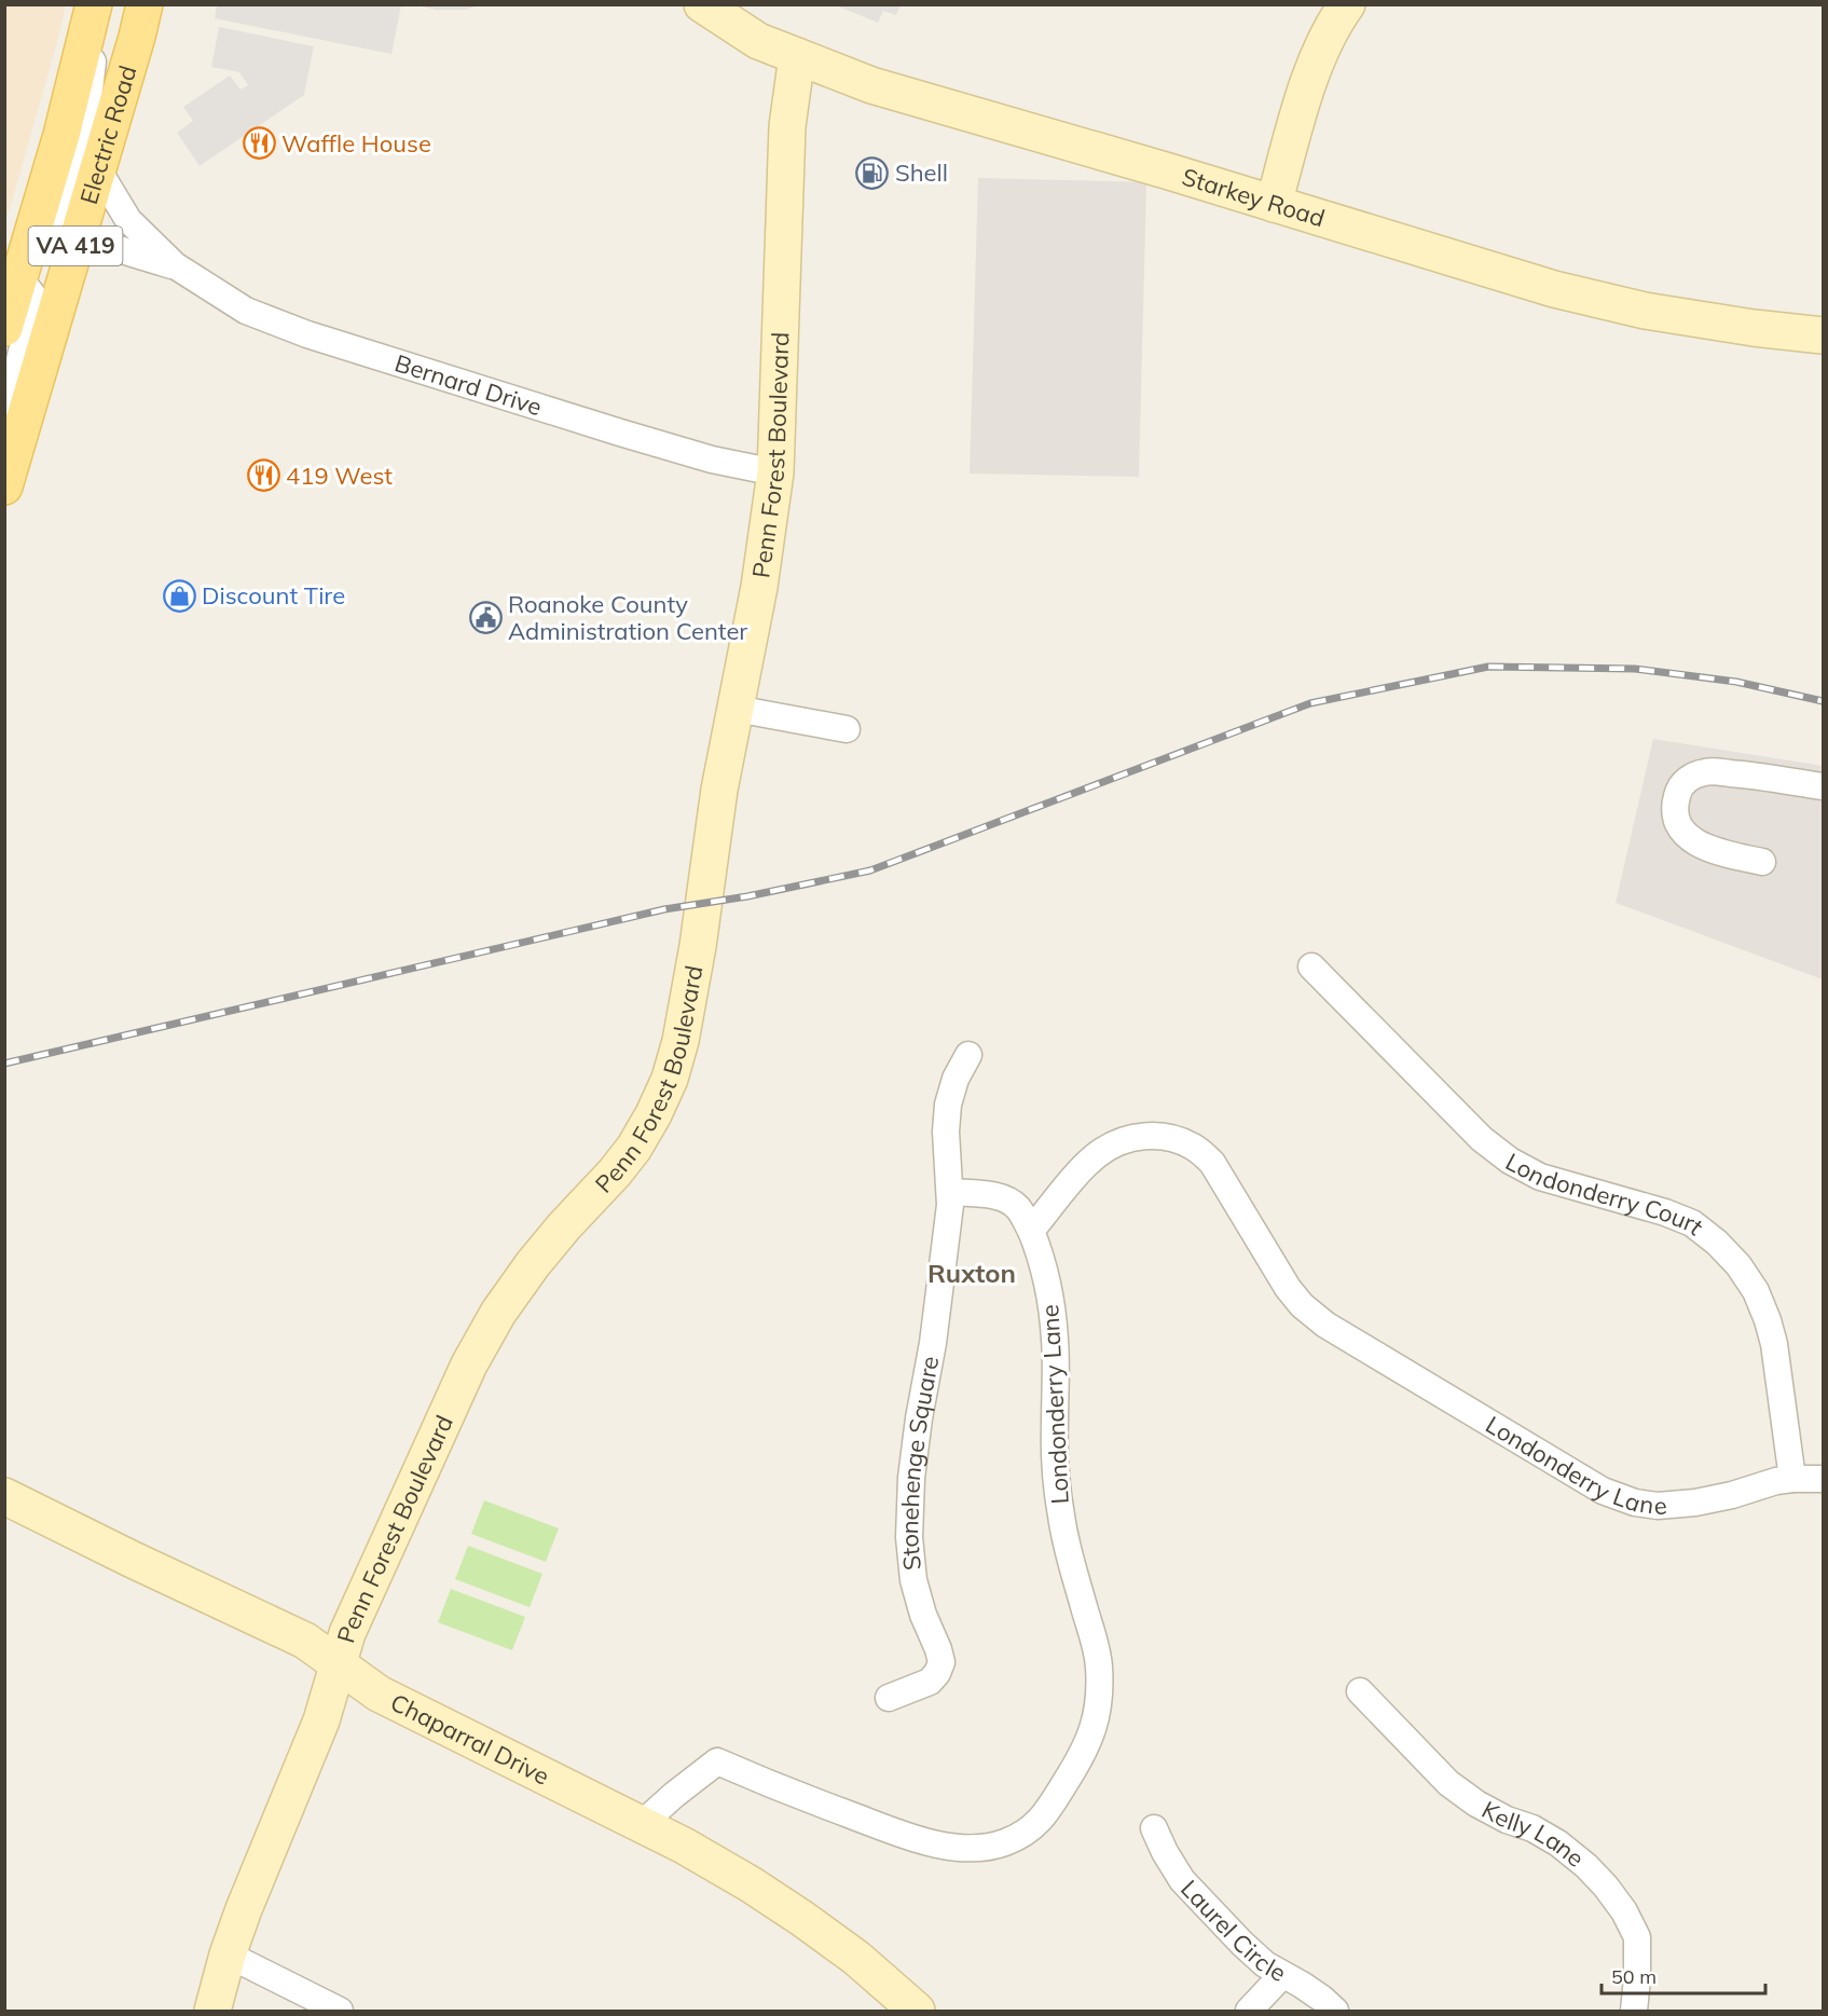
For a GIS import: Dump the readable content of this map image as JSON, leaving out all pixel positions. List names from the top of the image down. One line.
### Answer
{"streets":{"main road":["Electric Road","VA 419"],"street":["Starkey Road","Bernard Drive","Penn Forest Boulevard","Londonderry Court","Londonderry Lane","Stonehenge Square","Chaparral Drive","Kelly Lane","Laurel Circle"]},"crossings":[["Electric Road","Bernard Drive"],["Starkey Road","Penn Forest Boulevard"],["Bernard Drive","Penn Forest Boulevard"],["Penn Forest Boulevard","Chaparral Drive"],["Londonderry Court","Londonderry Lane"],["Londonderry Lane","Chaparral Drive"]],"districts":["Ruxton"],"places":{"restaurant":["Waffle House","419 West"],"fuel station":["Shell"],"shop":["Discount Tire"],"public building":["Roanoke County Administration Center"]},"scale_bar":"50 m"}
